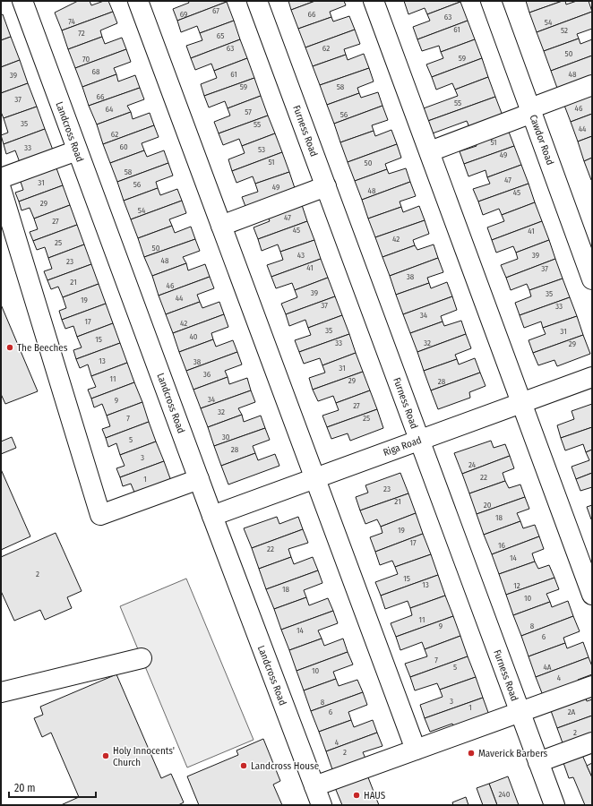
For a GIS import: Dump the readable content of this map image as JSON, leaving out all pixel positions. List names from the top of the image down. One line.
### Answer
{"streets":{"street":["Furness Road","Landcross Road","Cawdor Road","Riga Road"]},"crossings":[["Furness Road","Riga Road"],["Landcross Road","Riga Road"]],"places":["The Beeches","Maverick Barbers","Holy Innocents' Church","Landcross House","HAUS"],"house_numbers":["67","69","66","63","74","54","61","52","72","65","63","62","50","59","70","68","61","48","39","59","58","66","37","55","46","64","57","56","35","55","44","62","51","60","33","53","49","51","50","58","47","31","56","49","48","45","29","54","47","27","45","41","42","25","50","43","39","48","23","41","37","38","21","46","39","35","44","19","37","33","34","17","42","35","31","40","15","33","32","29","13","38","31","36","11","29","28","34","9","27","32","7","25","30","5","28","3","24","22","1","23","21","20","18","19","17","16","22","14","2","15","13","12","18","10","11","9","8","14","6","7","5","4A","10","4","3","8","1","6","2A","2","4","2","240"],"scale_bar":"20 m"}
